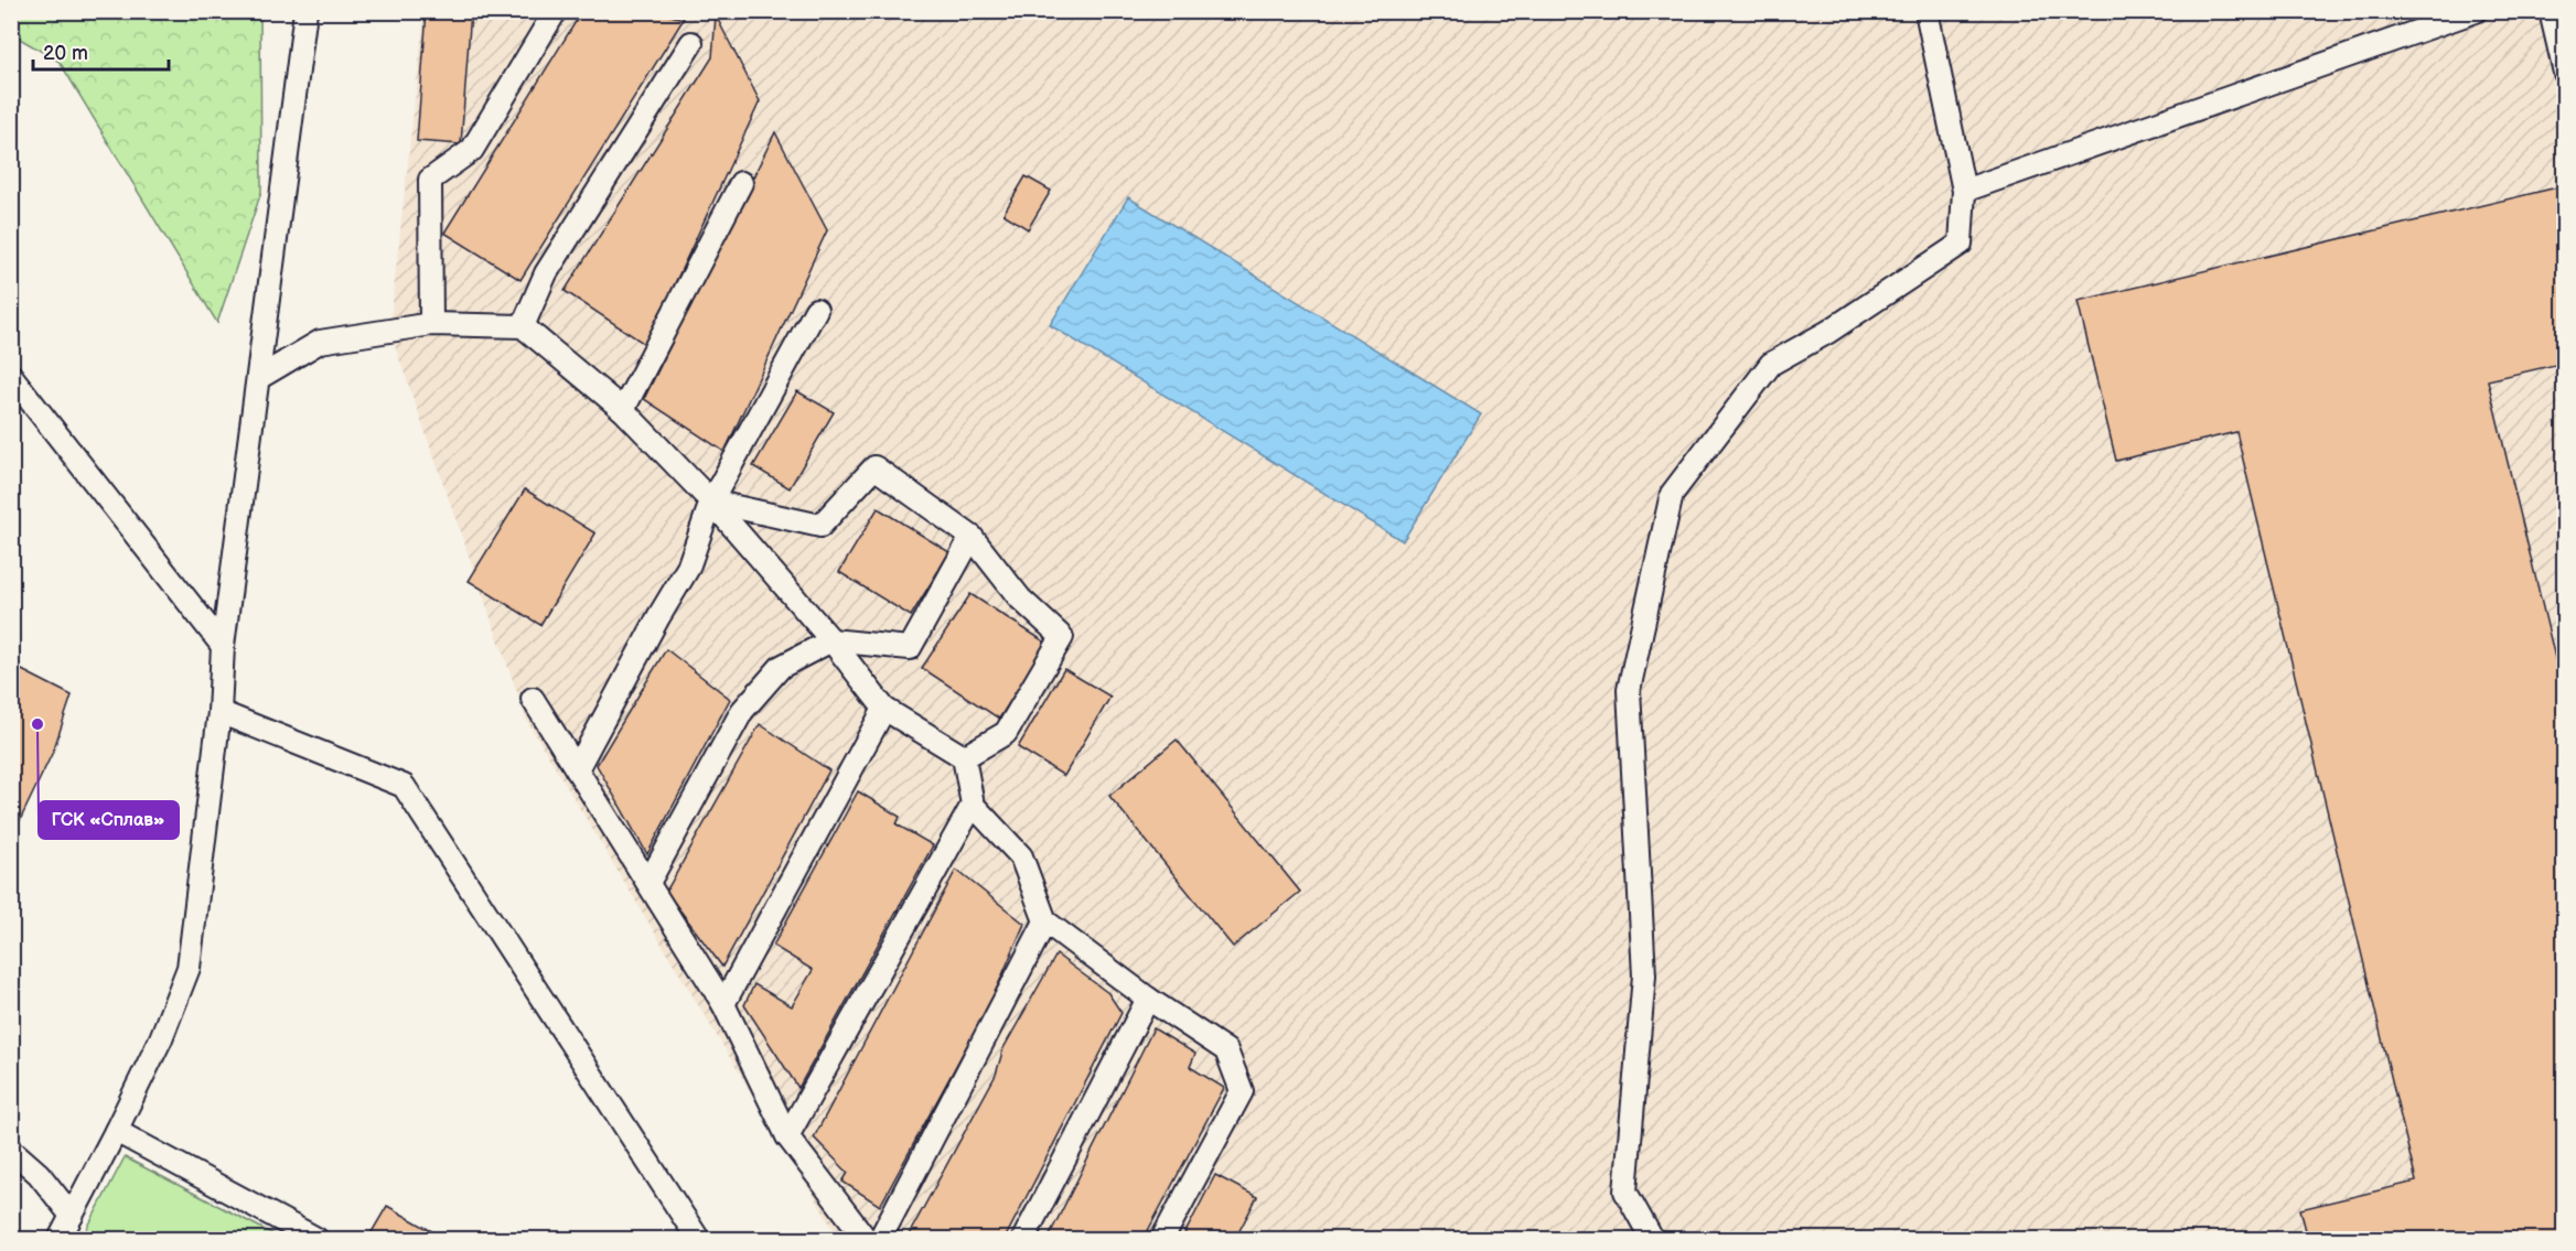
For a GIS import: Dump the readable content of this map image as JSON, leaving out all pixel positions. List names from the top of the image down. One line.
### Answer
{"places":["ГСК «Сплав»"],"scale_bar":"20 m"}
